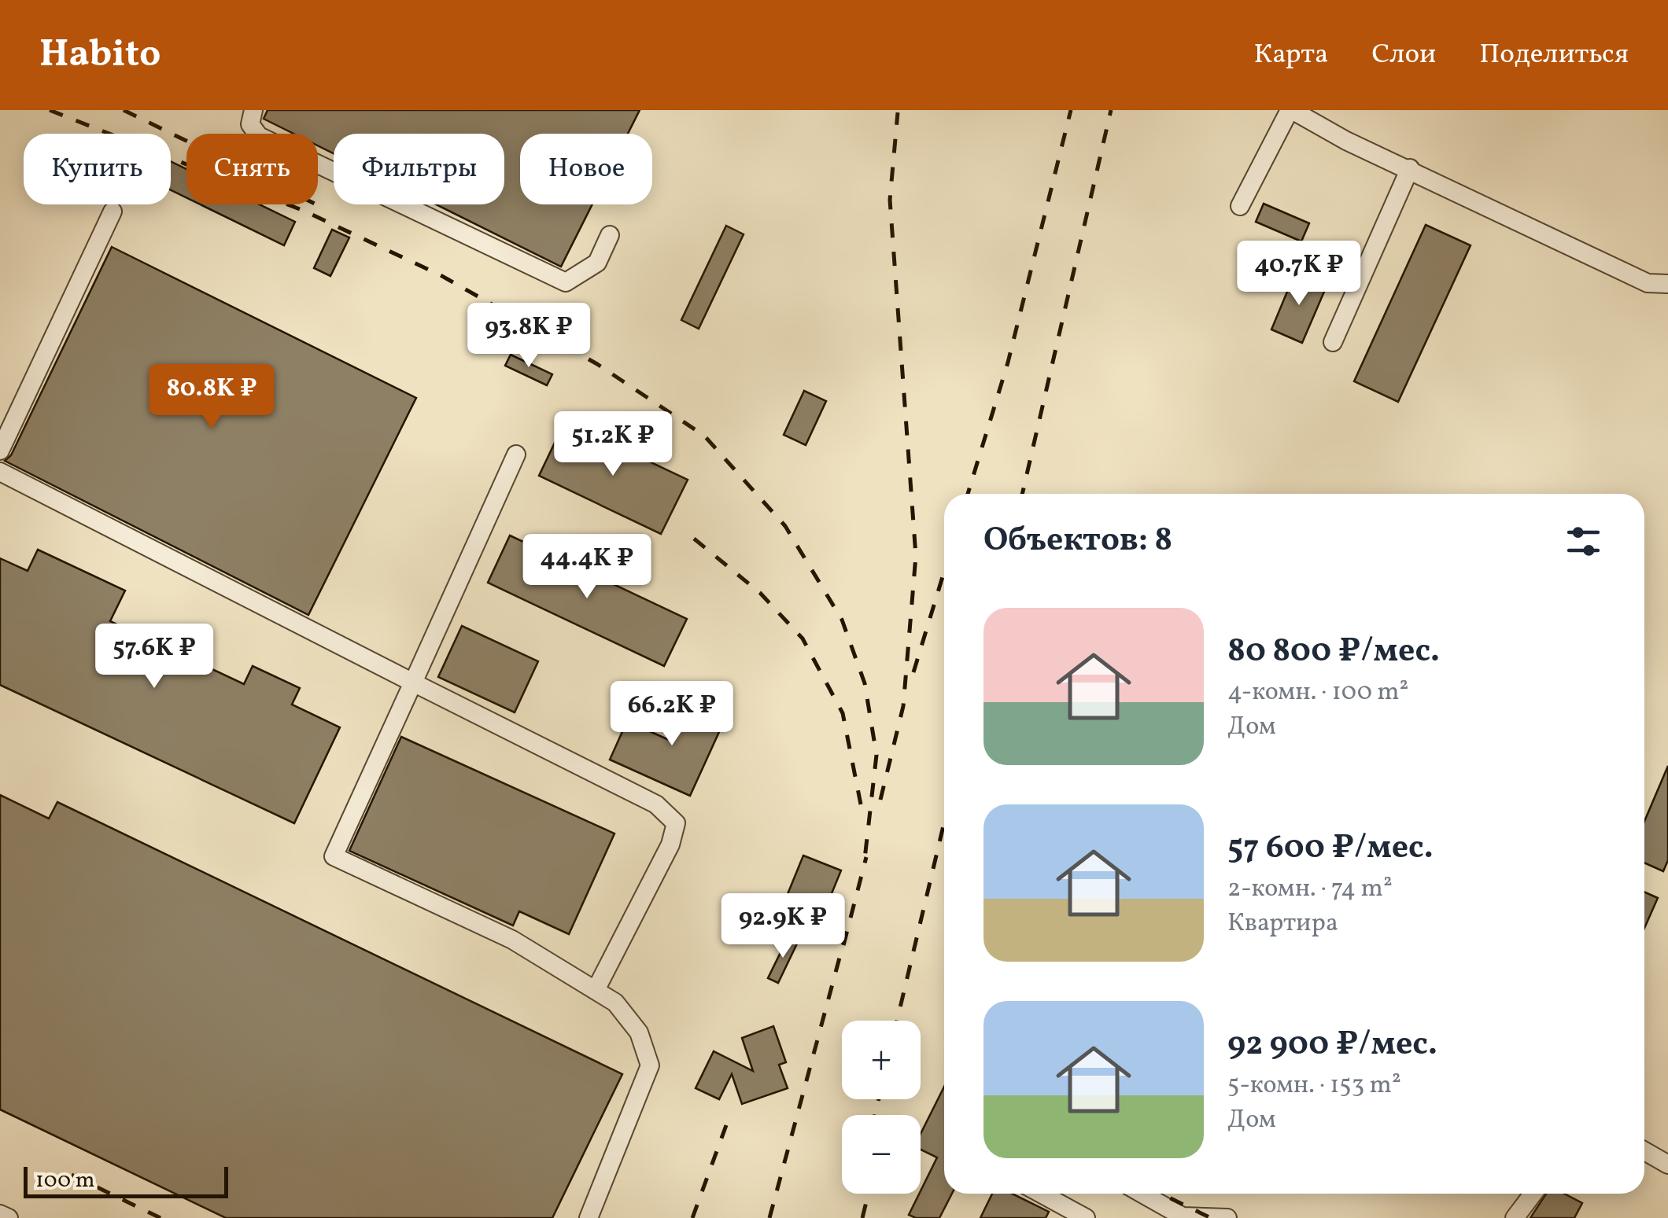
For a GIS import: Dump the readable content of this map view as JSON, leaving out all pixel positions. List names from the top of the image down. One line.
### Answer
{"scale_bar":"100 m","page":{"header":"Habito","nav":["Карта","Слои","Поделиться"],"chip":["Купить","Снять","Фильтры","Новое"],"price":["40.7K ₽","93.8K ₽","80.8K ₽","51.2K ₽","44.4K ₽","57.6K ₽","66.2K ₽","92.9K ₽"],"heading":"Объектов: 8","list":[{"name":"80 800 ₽/мес.","note":"4-комн. · 100 m² · Дом"},{"name":"57 600 ₽/мес.","note":"2-комн. · 74 m² · Квартира"},{"name":"92 900 ₽/мес.","note":"5-комн. · 153 m² · Дом"}],"map_buttons":["+","−"],"scale":"100 m"}}
